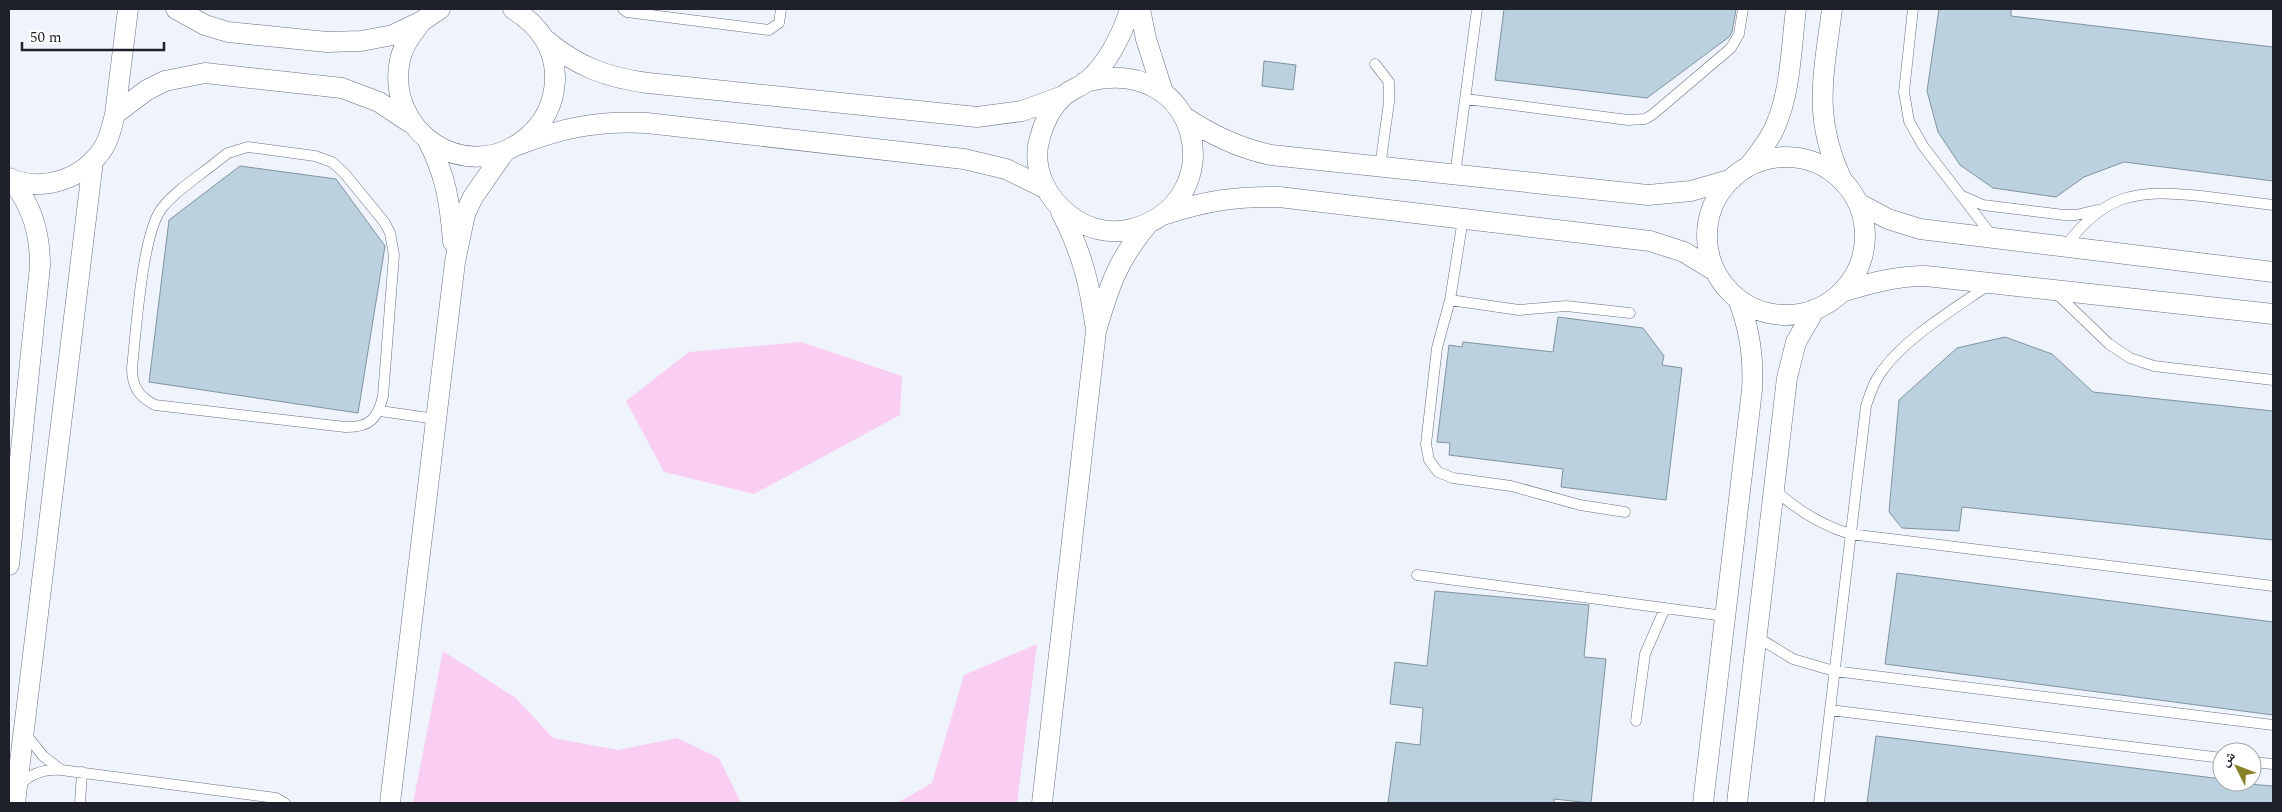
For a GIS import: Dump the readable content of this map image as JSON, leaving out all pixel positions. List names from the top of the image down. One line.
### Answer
{"scale_bar":"50 m","north":"top left"}
